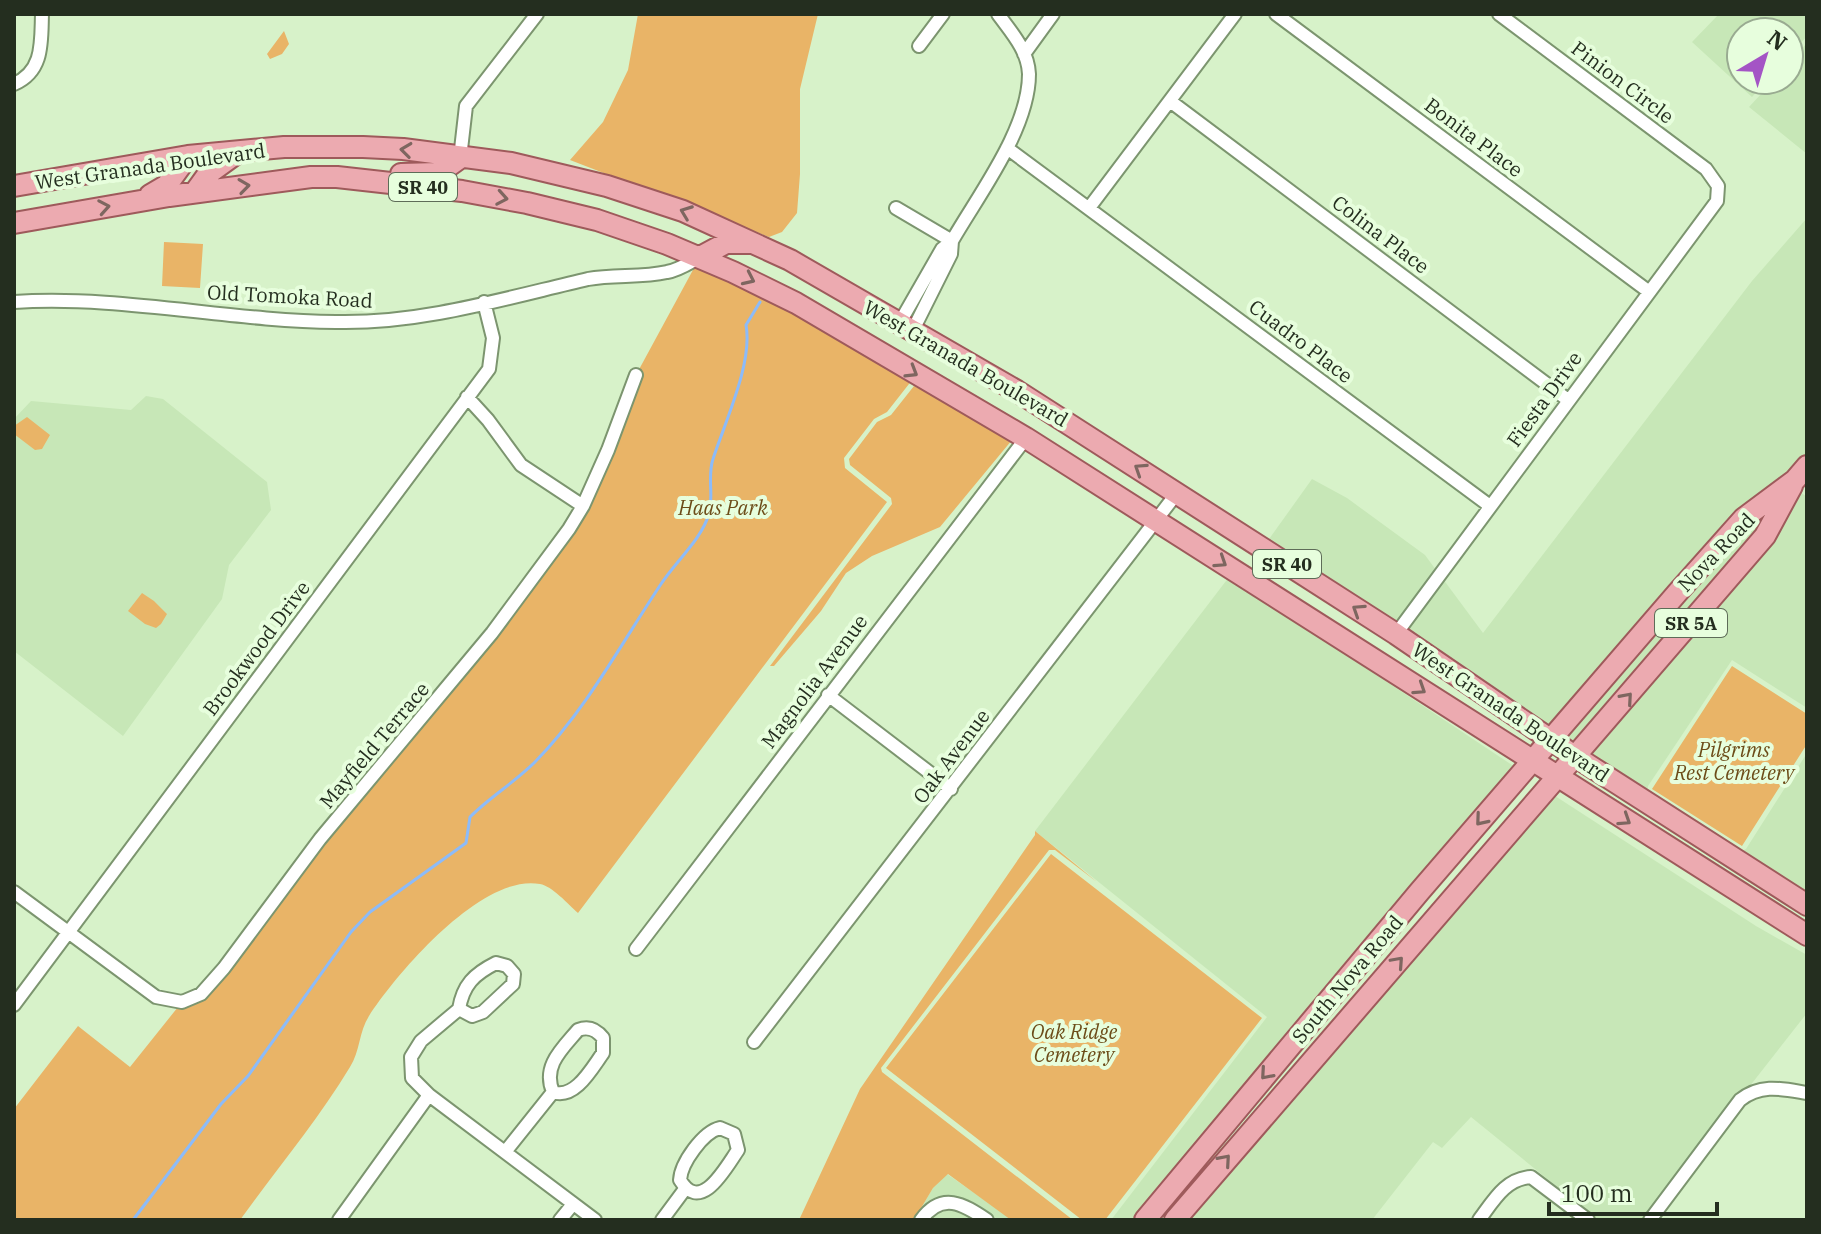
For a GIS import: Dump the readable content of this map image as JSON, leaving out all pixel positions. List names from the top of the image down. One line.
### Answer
{"streets":{"main road":["West Granada Boulevard","SR 40","Nova Road","SR 5A","South Nova Road"],"street":["Pinion Circle","Bonita Place","Colina Place","Old Tomoka Road","Cuadro Place","Fiesta Drive","Brookwood Drive","Magnolia Avenue","Mayfield Terrace","Oak Avenue"]},"crossings":[["Pinion Circle","Fiesta Drive"],["Bonita Place","Fiesta Drive"],["West Granada Boulevard","Old Tomoka Road"],["West Granada Boulevard","Fiesta Drive"],["West Granada Boulevard","Nova Road"],["West Granada Boulevard","Magnolia Avenue"],["West Granada Boulevard","Oak Avenue"],["West Granada Boulevard","South Nova Road"],["Colina Place","Fiesta Drive"],["Old Tomoka Road","Brookwood Drive"],["Cuadro Place","Fiesta Drive"],["Nova Road","South Nova Road"],["Brookwood Drive","Mayfield Terrace"]],"parks":["Haas Park","Pilgrims Rest Cemetery","Oak Ridge Cemetery"],"scale_bar":"100 m","north":"top right"}
